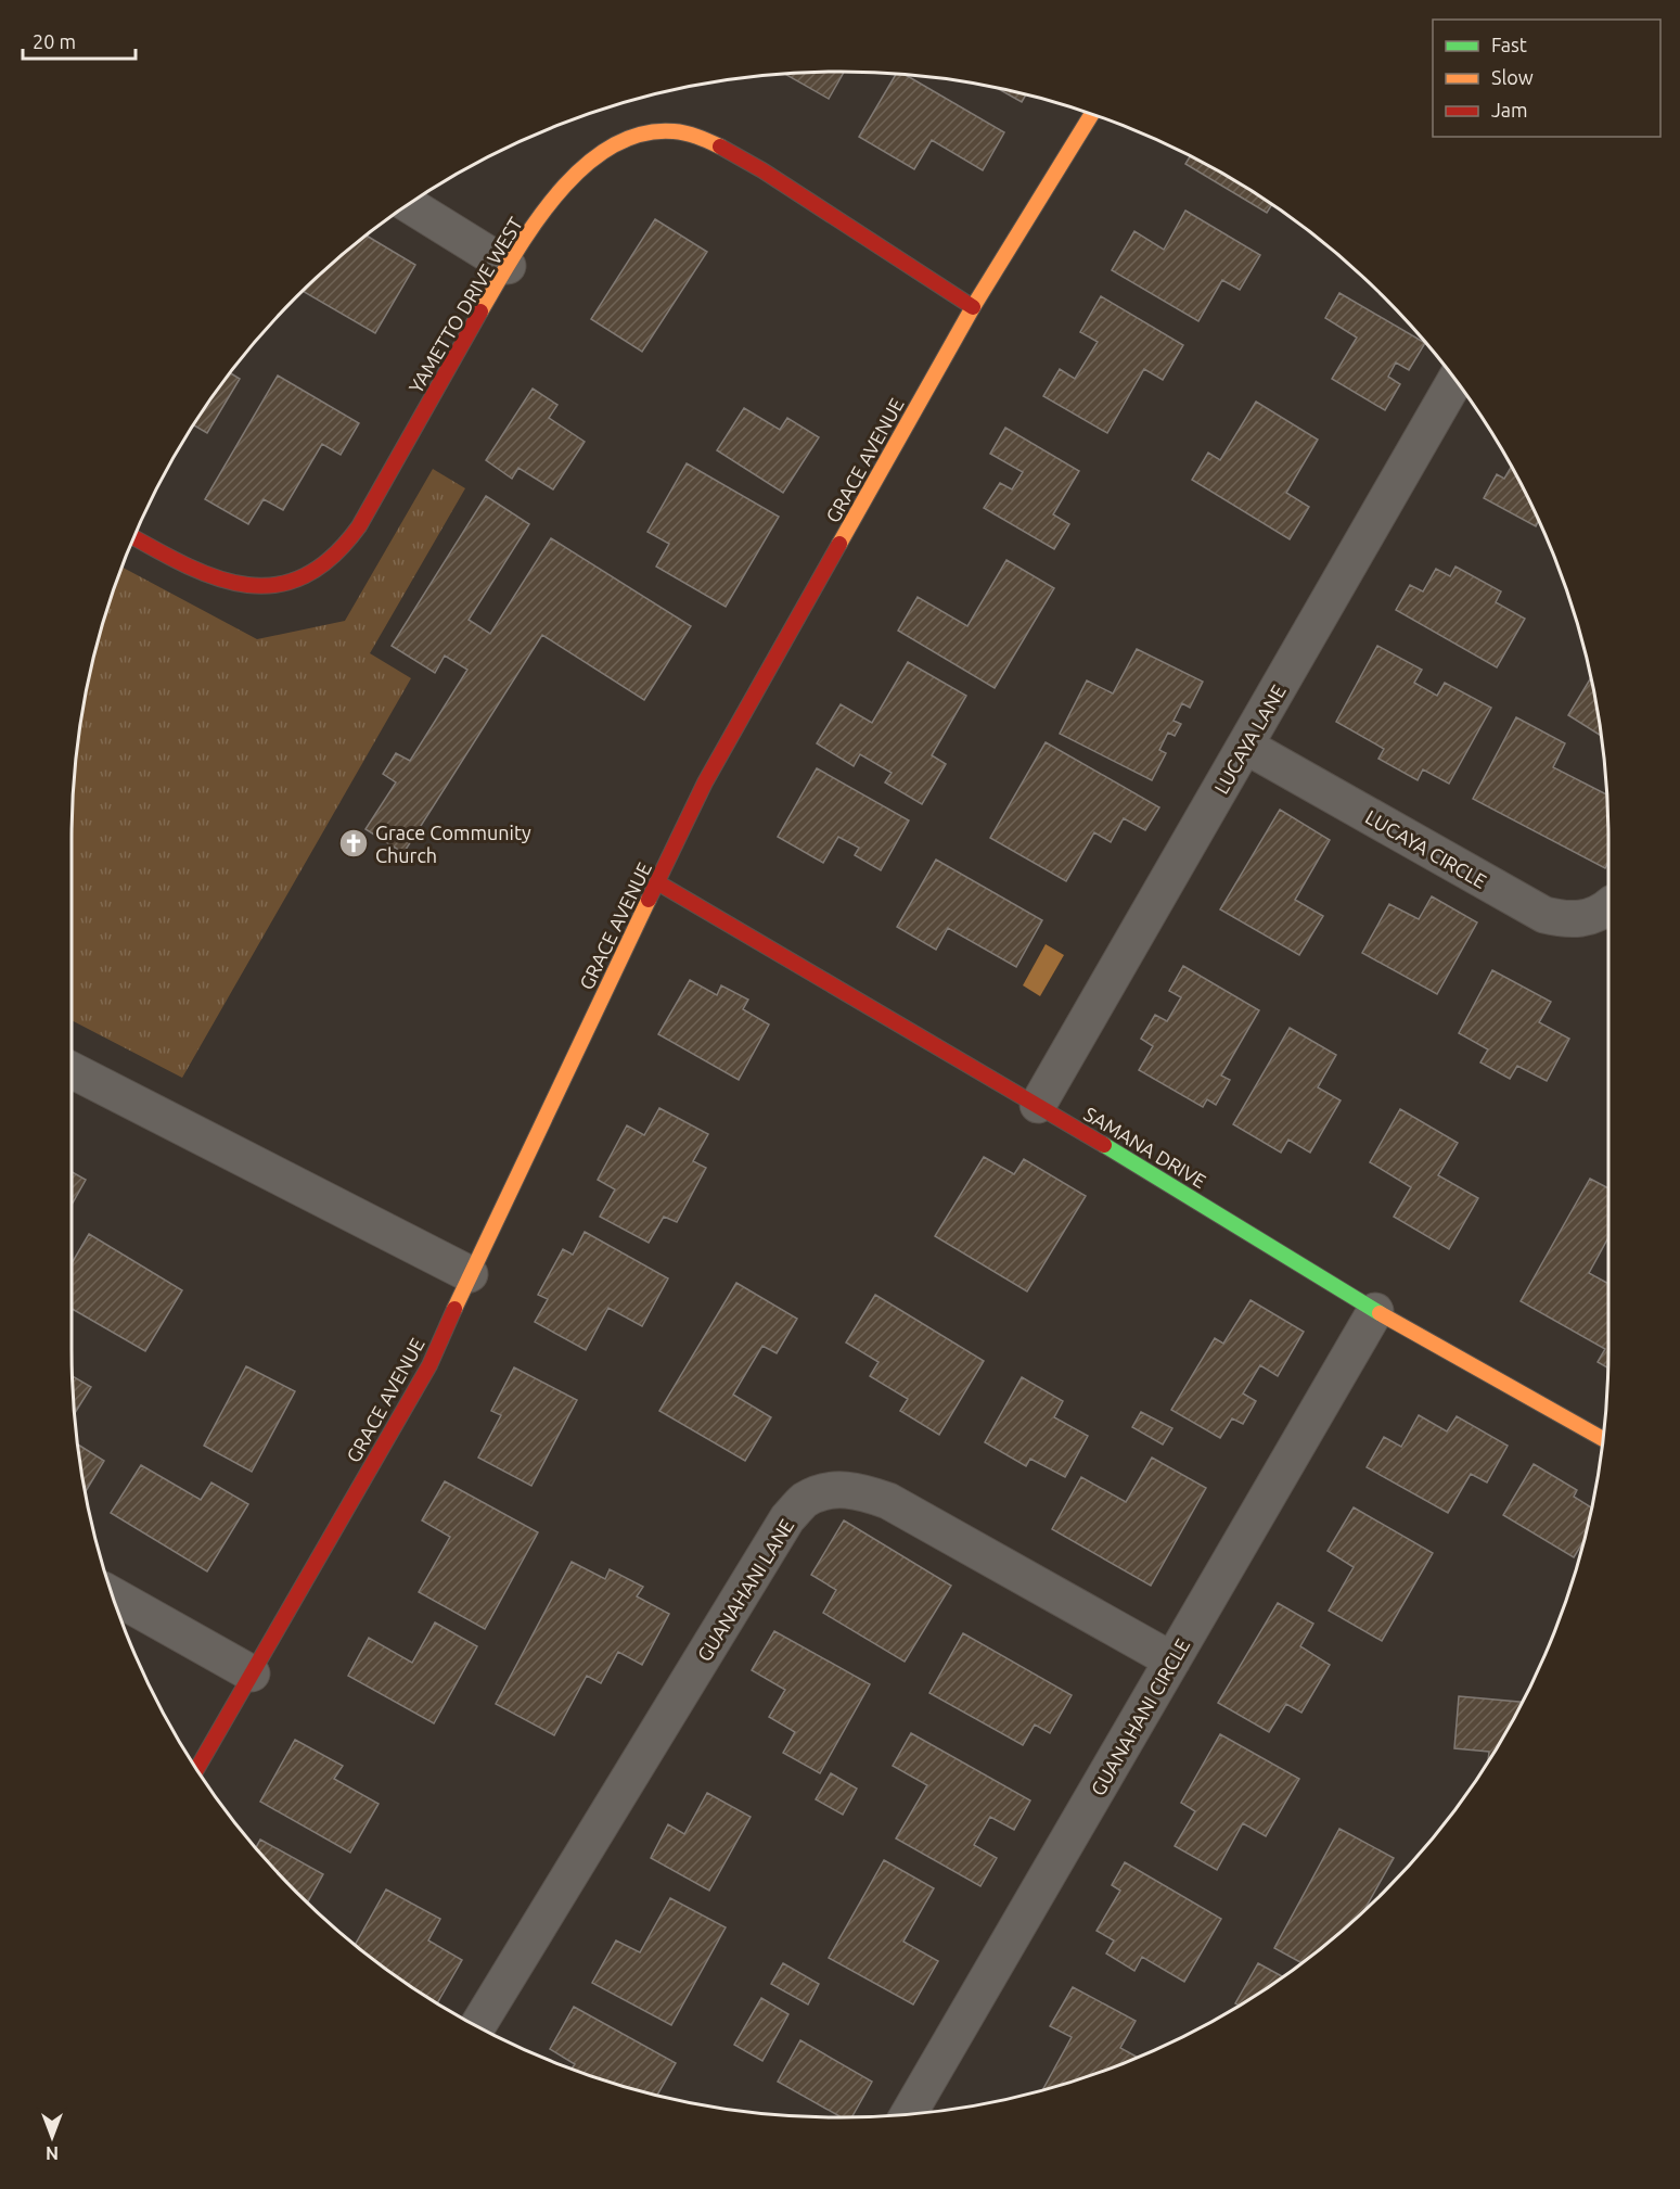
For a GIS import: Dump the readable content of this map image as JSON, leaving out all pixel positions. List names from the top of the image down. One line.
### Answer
{"streets":{"street":["YAMETTO DRIVE WEST","GRACE AVENUE","LUCAYA LANE","LUCAYA CIRCLE","SAMANA DRIVE","GUANAHANI LANE","GUANAHANI CIRCLE"]},"crossings":[["YAMETTO DRIVE WEST","GRACE AVENUE"],["GRACE AVENUE","SAMANA DRIVE"],["LUCAYA LANE","LUCAYA CIRCLE"],["LUCAYA LANE","SAMANA DRIVE"],["SAMANA DRIVE","GUANAHANI CIRCLE"],["GUANAHANI LANE","GUANAHANI CIRCLE"]],"places":{"church":["Grace Community Church"]},"legend":["Fast","Slow","Jam"],"scale_bar":"20 m","north":"bottom"}
